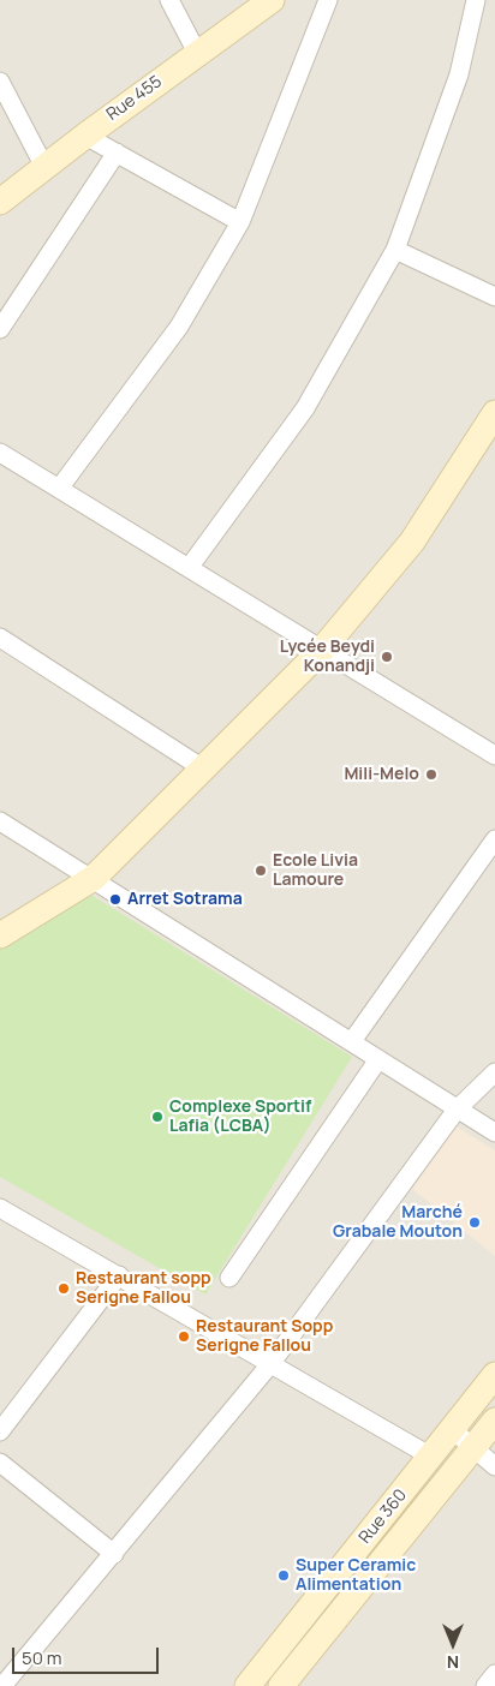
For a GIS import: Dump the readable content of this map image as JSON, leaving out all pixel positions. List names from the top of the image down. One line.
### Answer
{"streets":{"street":["Rue 455","Rue 360"]},"places":["Lycée Beydi Konandji","Mili-Melo","Ecole Livia Lamoure","Arret Sotrama","Complexe Sportif Lafia (LCBA)","Marché Grabale Mouton","Restaurant sopp Serigne Fallou","Restaurant Sopp Serigne Fallou","Super Ceramic Alimentation"],"scale_bar":"50 m","north":"bottom"}
